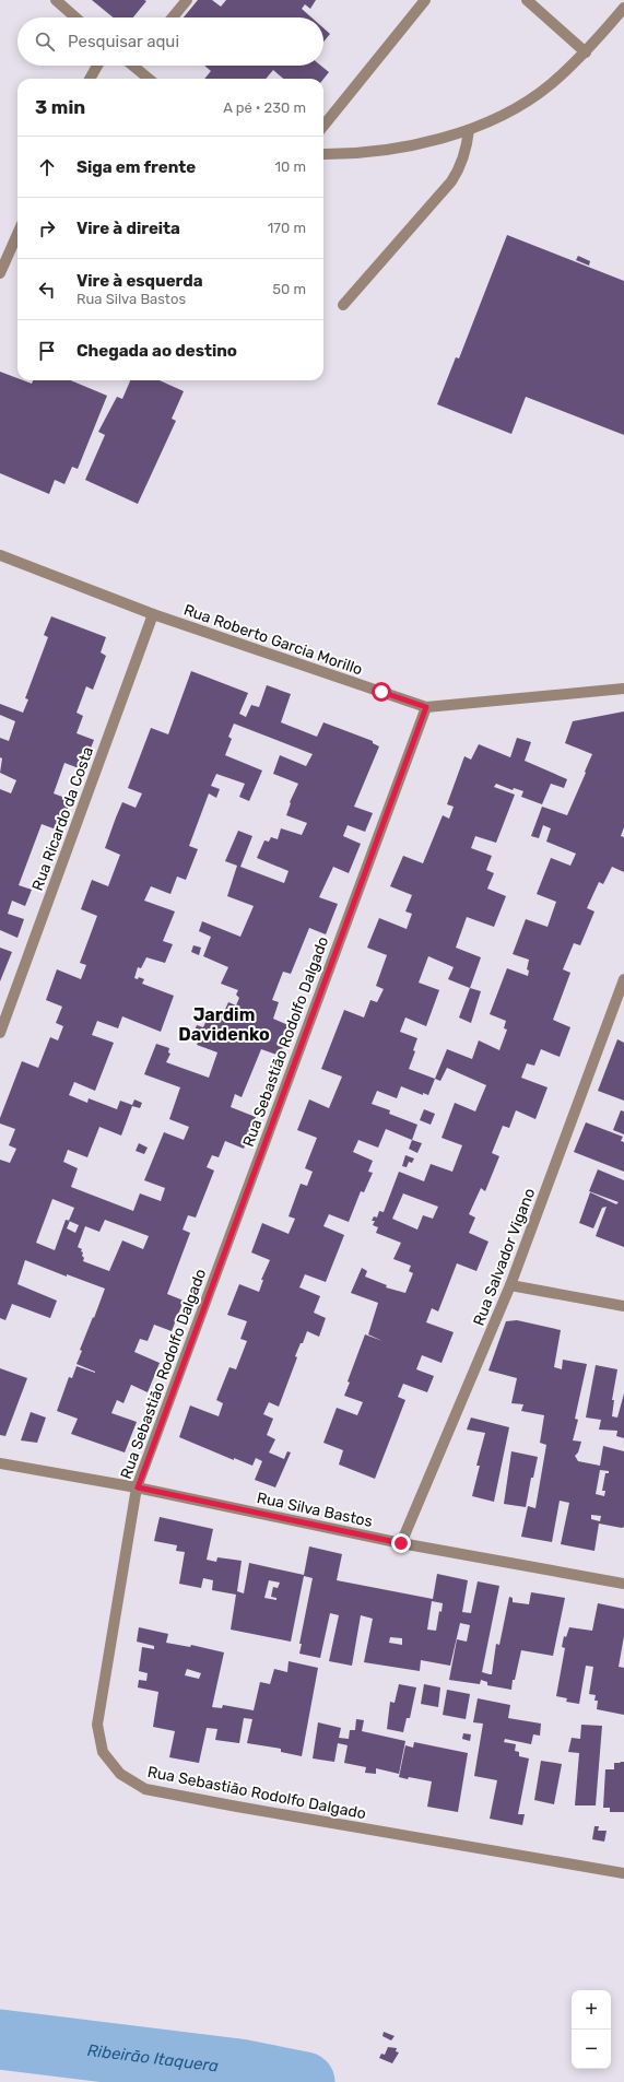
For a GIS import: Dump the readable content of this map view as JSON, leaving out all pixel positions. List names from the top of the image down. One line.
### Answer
{"streets":{"street":["Rua Roberto Garcia Morillo","Rua Ricardo da Costa","Rua Sebastião Rodolfo Dalgado","Rua Salvador Vigano","Rua Silva Bastos"]},"crossings":[["Rua Roberto Garcia Morillo","Rua Ricardo da Costa"],["Rua Roberto Garcia Morillo","Rua Sebastião Rodolfo Dalgado"],["Rua Sebastião Rodolfo Dalgado","Rua Silva Bastos"],["Rua Salvador Vigano","Rua Silva Bastos"]],"districts":["Jardim Davidenko"],"water":["Ribeirão Itaquera"],"page":{"search":"Pesquisar aqui","heading":["3 min","A pé · 230 m"],"list":[["Siga em frente","10 m"],["Vire à direita","170 m"],["Vire à esquerda","Rua Silva Bastos","50 m"],"Chegada ao destino"],"map_buttons":["+","−"]}}
